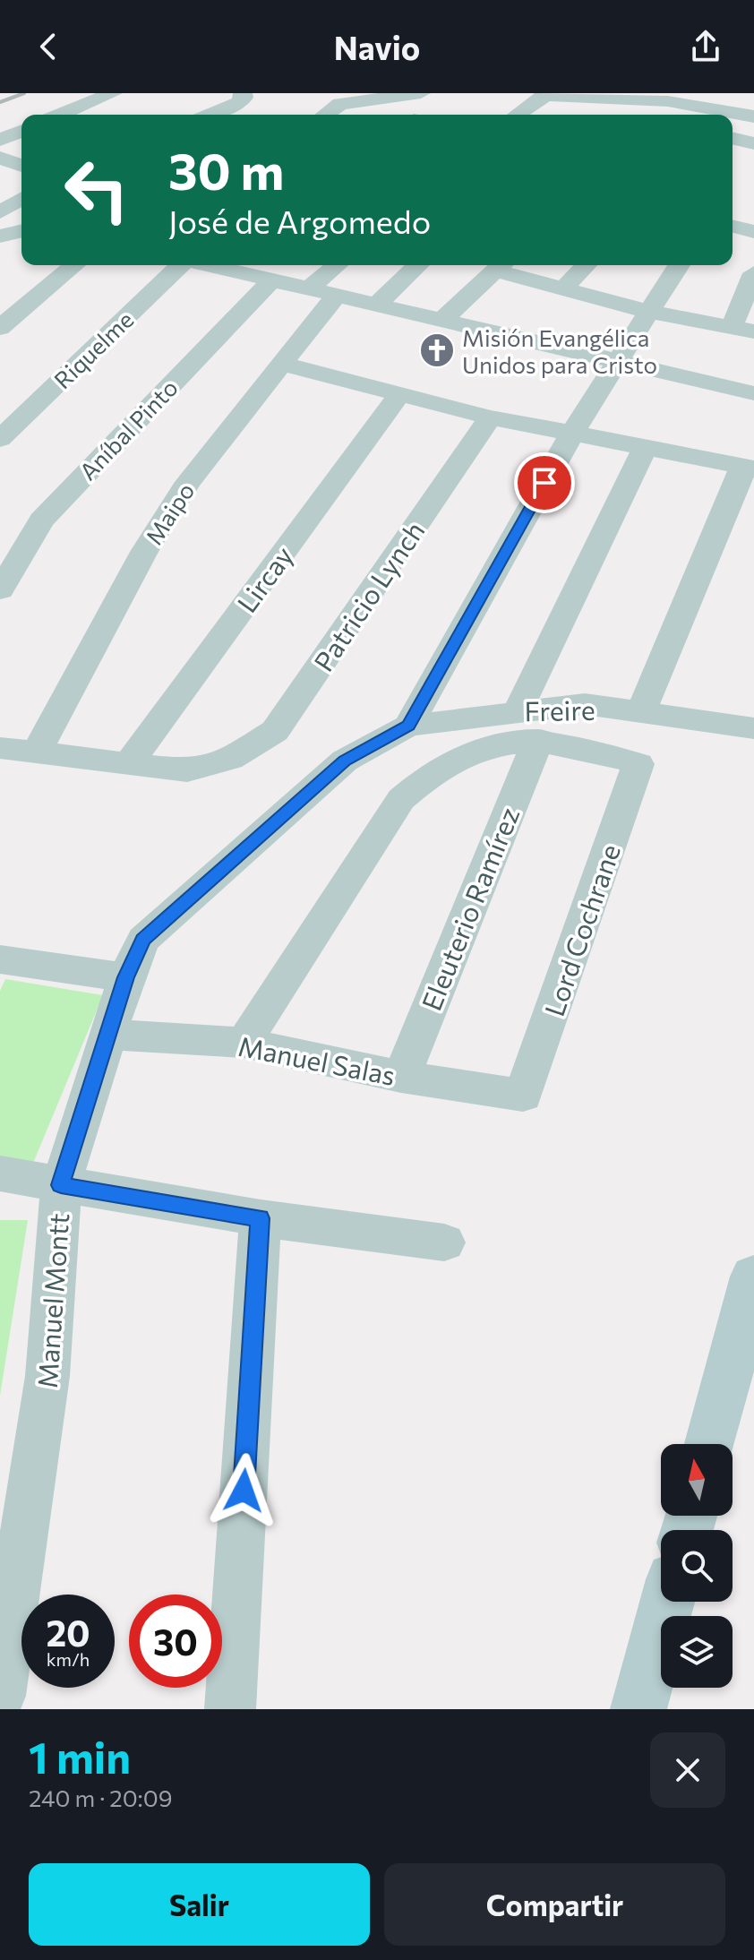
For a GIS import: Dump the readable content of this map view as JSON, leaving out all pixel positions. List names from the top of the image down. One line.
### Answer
{"streets":{"street":["Riquelme","Aníbal Pinto","Maipo","Lircay","Patricio Lynch","Freire","Eleuterio Ramírez","Lord Cochrane","Manuel Salas","Manuel Montt"]},"crossings":[["Lircay","Patricio Lynch"],["Freire","Manuel Montt"],["Eleuterio Ramírez","Lord Cochrane"],["Eleuterio Ramírez","Manuel Salas"],["Lord Cochrane","Manuel Salas"],["Manuel Salas","Manuel Montt"]],"places":{"church":["Misión Evangélica Unidos para Cristo"]},"north":"top","page":{"header":"Navio","turn":["30 m","José de Argomedo"],"speed":"20 km/h","limit":"30","heading":["1 min","240 m · 20:09"],"buttons":["Salir","Compartir"]}}
